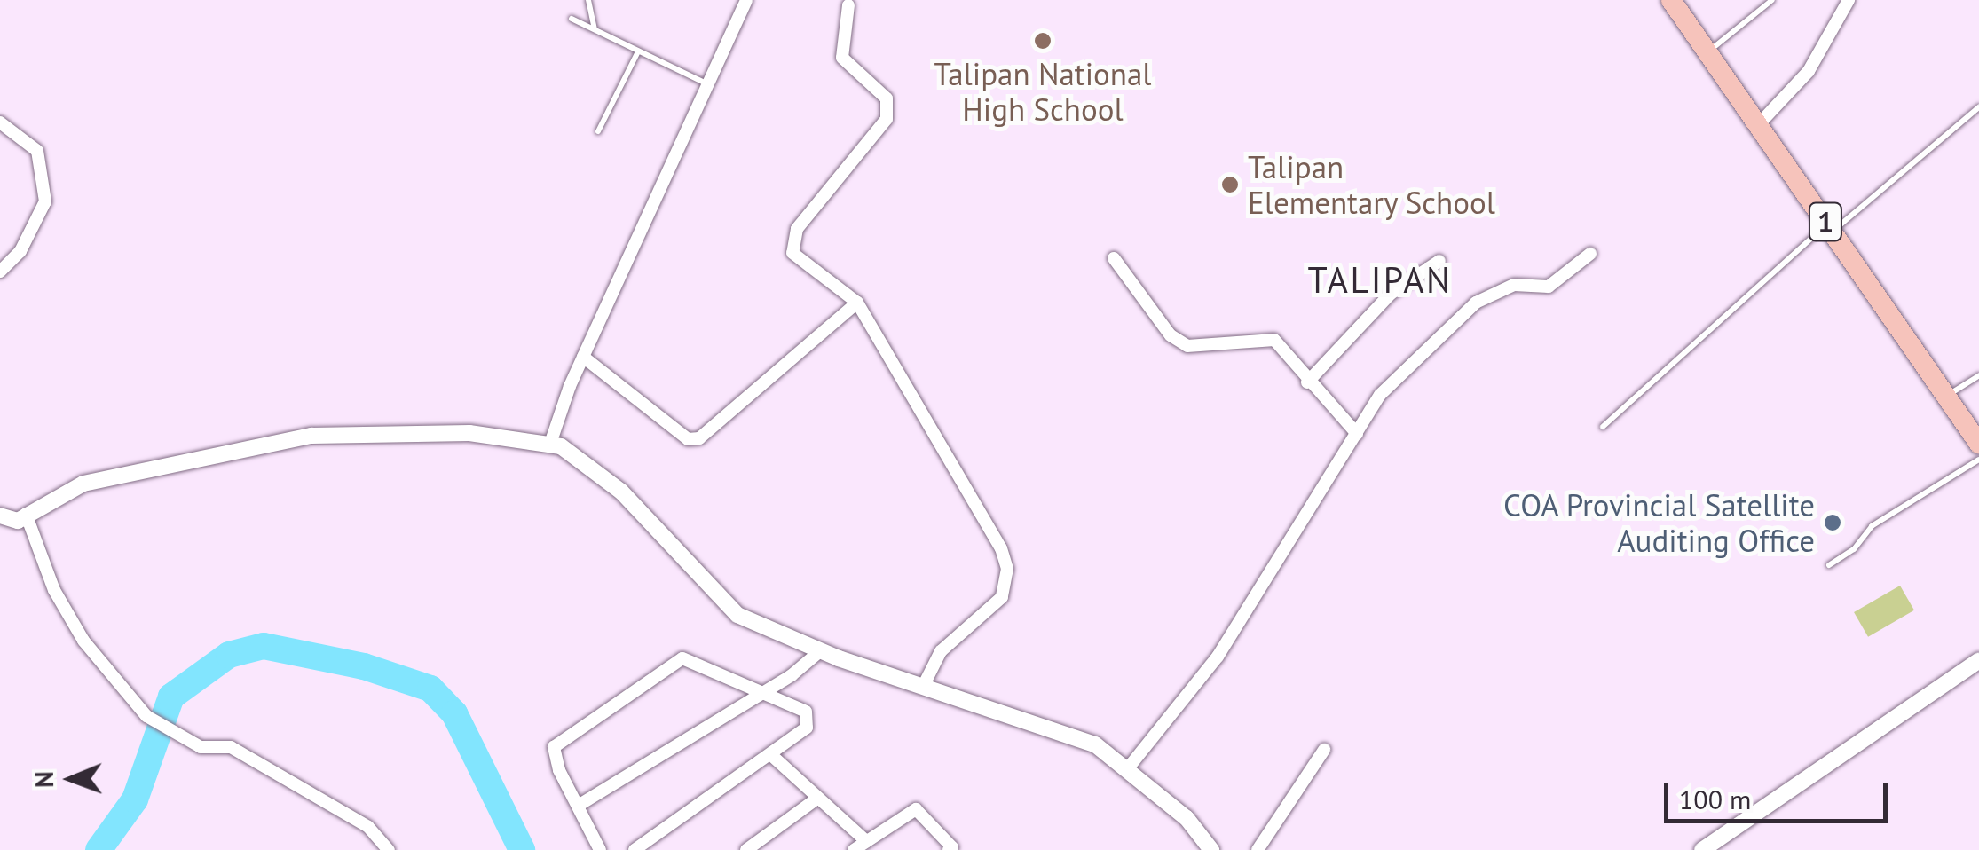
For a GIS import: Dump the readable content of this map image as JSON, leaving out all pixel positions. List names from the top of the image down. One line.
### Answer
{"streets":{"highway":["1"]},"districts":["TALIPAN"],"places":["Talipan National High School","Talipan Elementary School","COA Provincial Satellite Auditing Office"],"scale_bar":"100 m","north":"left"}
